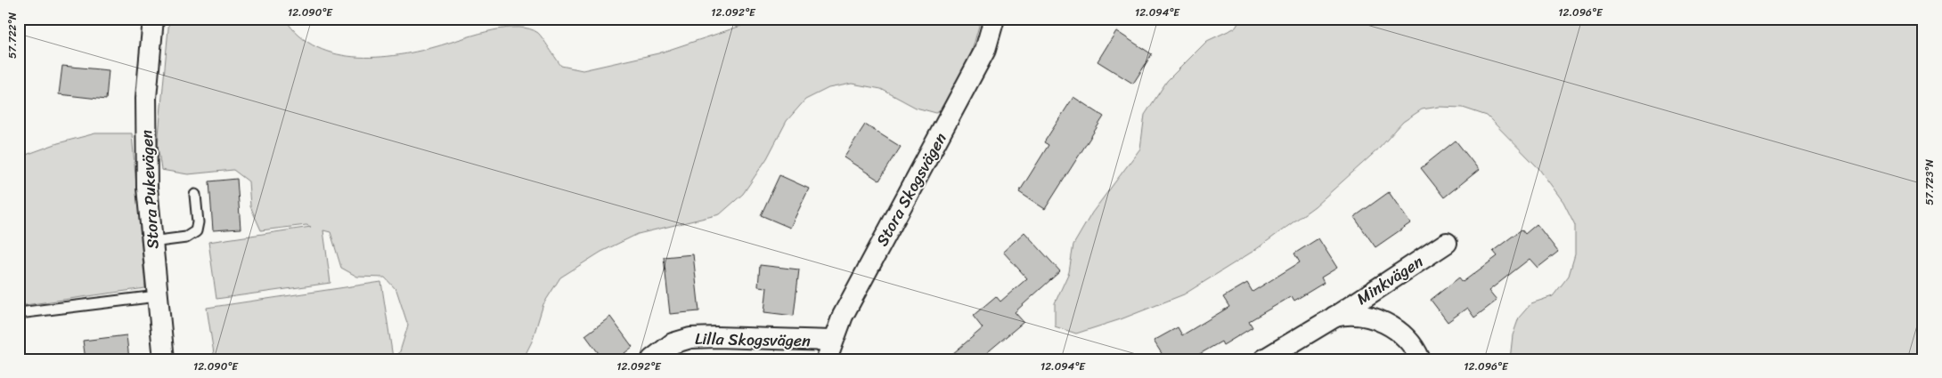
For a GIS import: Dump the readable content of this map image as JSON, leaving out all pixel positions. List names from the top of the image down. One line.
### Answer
{"streets":{"street":["Stora Pukevägen","Stora Skogsvägen","Minkvägen","Lilla Skogsvägen"]},"crossings":[["Stora Skogsvägen","Lilla Skogsvägen"]],"coordinates":["12.090°E","12.092°E","12.094°E","12.096°E","57.722°N","57.723°N"]}
